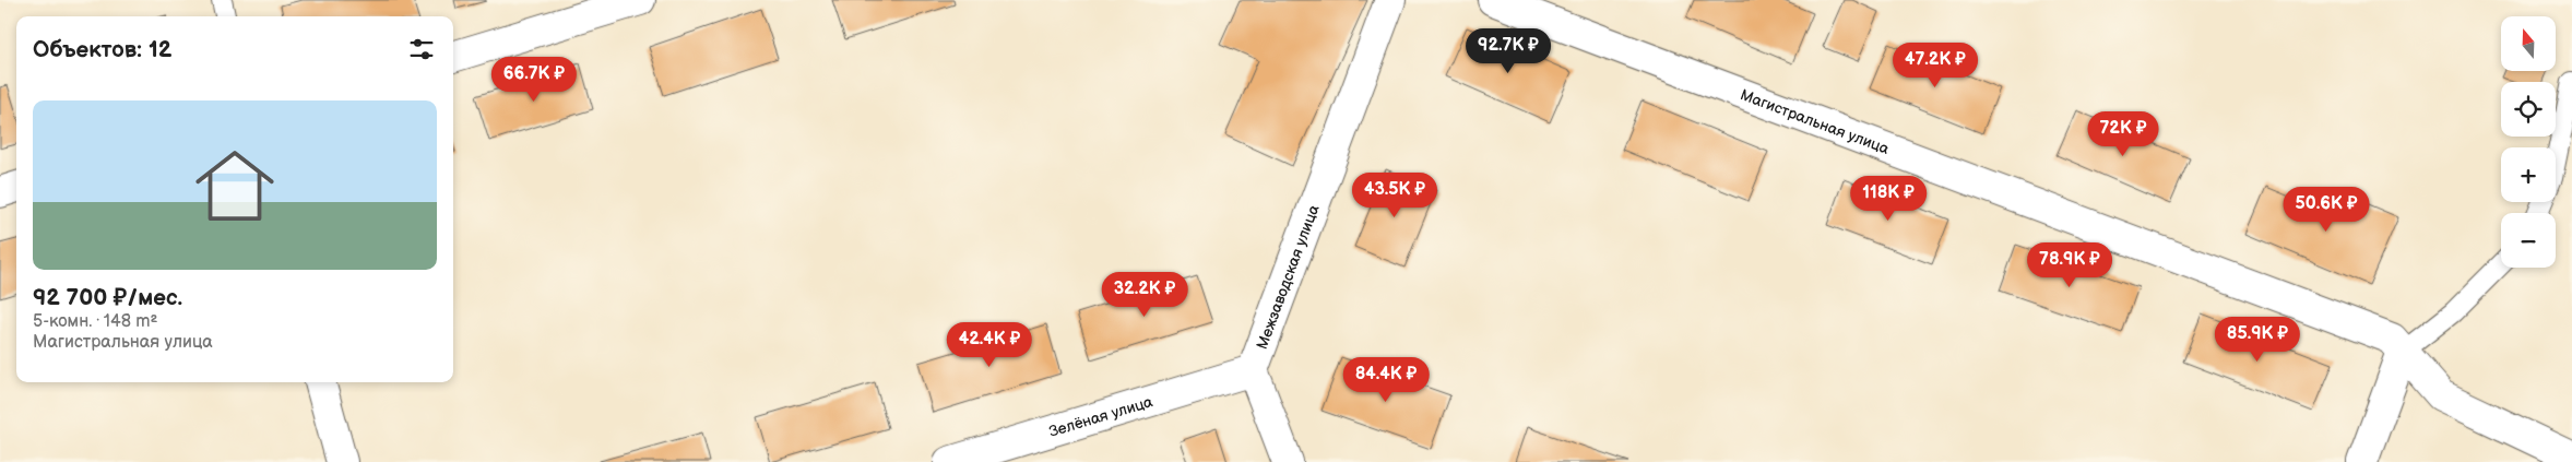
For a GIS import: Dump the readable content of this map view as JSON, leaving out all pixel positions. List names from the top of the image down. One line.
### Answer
{"streets":{"street":["Магистральная улица","Межзаводская улица","Зелёная улица"]},"crossings":[["Межзаводская улица","Зелёная улица"]],"north":"top","page":{"map_buttons":["+","−"],"heading":"Объектов: 12","price":["92.7K ₽","47.2K ₽","66.7K ₽","72K ₽","43.5K ₽","118K ₽","50.6K ₽","78.9K ₽","32.2K ₽","85.9K ₽","42.4K ₽","84.4K ₽"],"list":[{"name":"92 700 ₽/мес.","note":"5-комн. · 148 m² · Магистральная улица"}]}}
